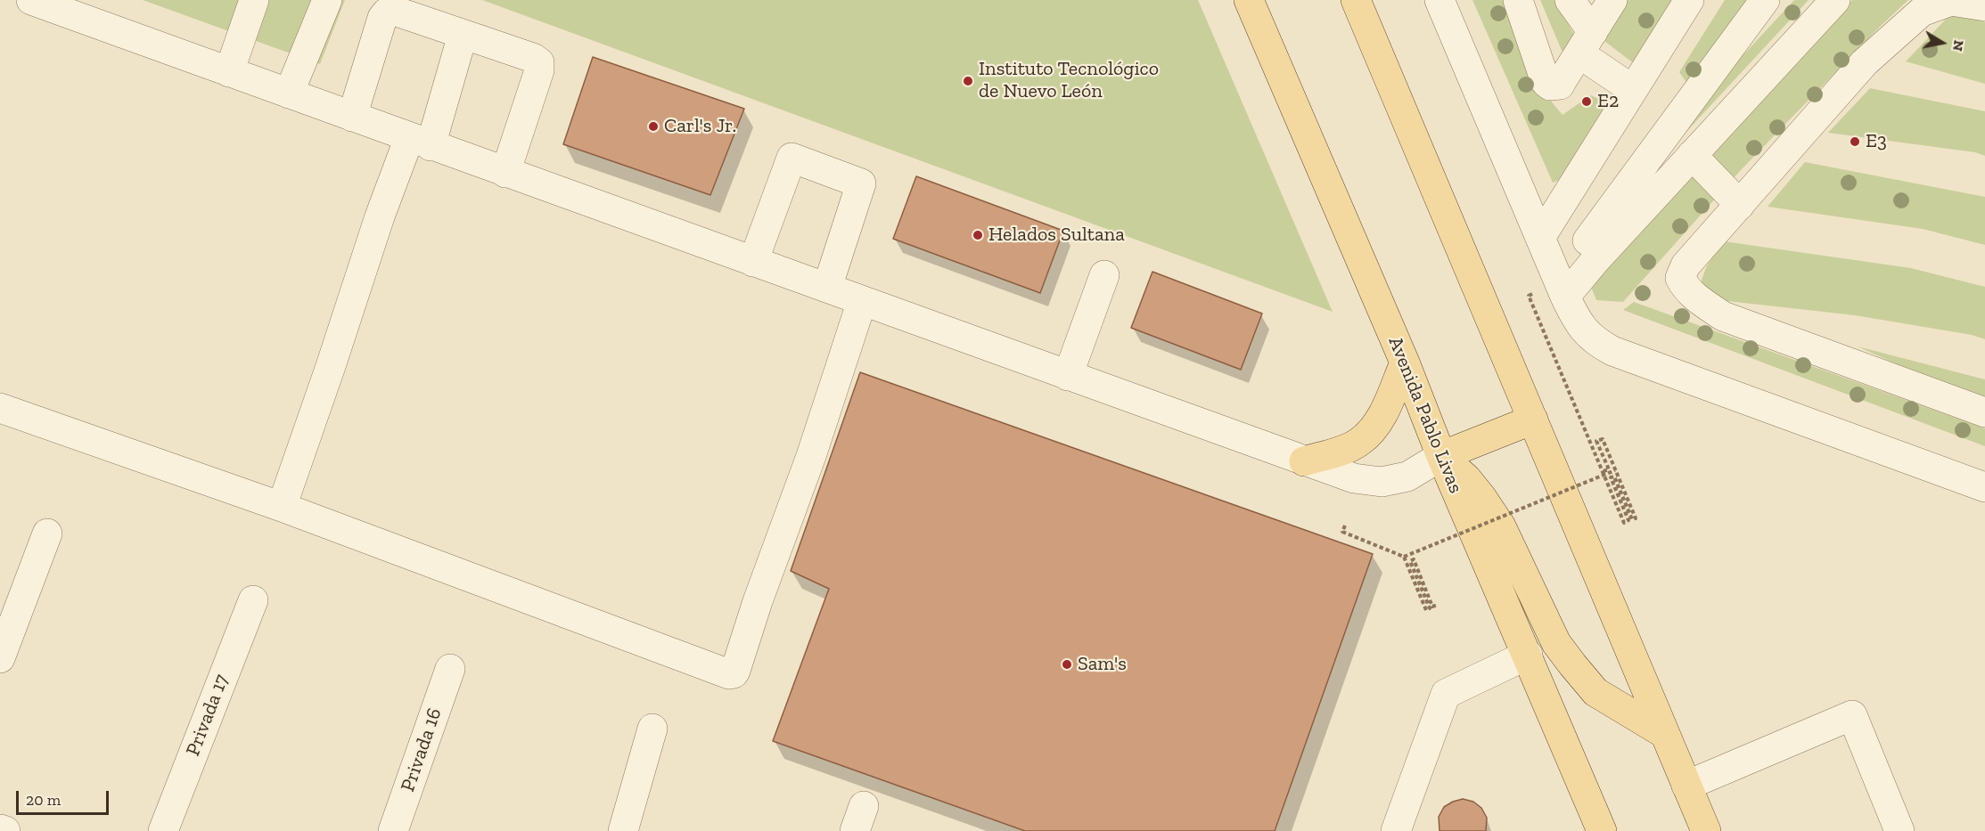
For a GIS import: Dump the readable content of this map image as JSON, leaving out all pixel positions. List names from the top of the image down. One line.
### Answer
{"streets":{"main road":["Avenida Pablo Livas"],"street":["Privada 17","Privada 16"]},"places":["Instituto Tecnológico de Nuevo León","E2","Carl's Jr.","E3","Helados Sultana","Sam's"],"scale_bar":"20 m","north":"right"}
